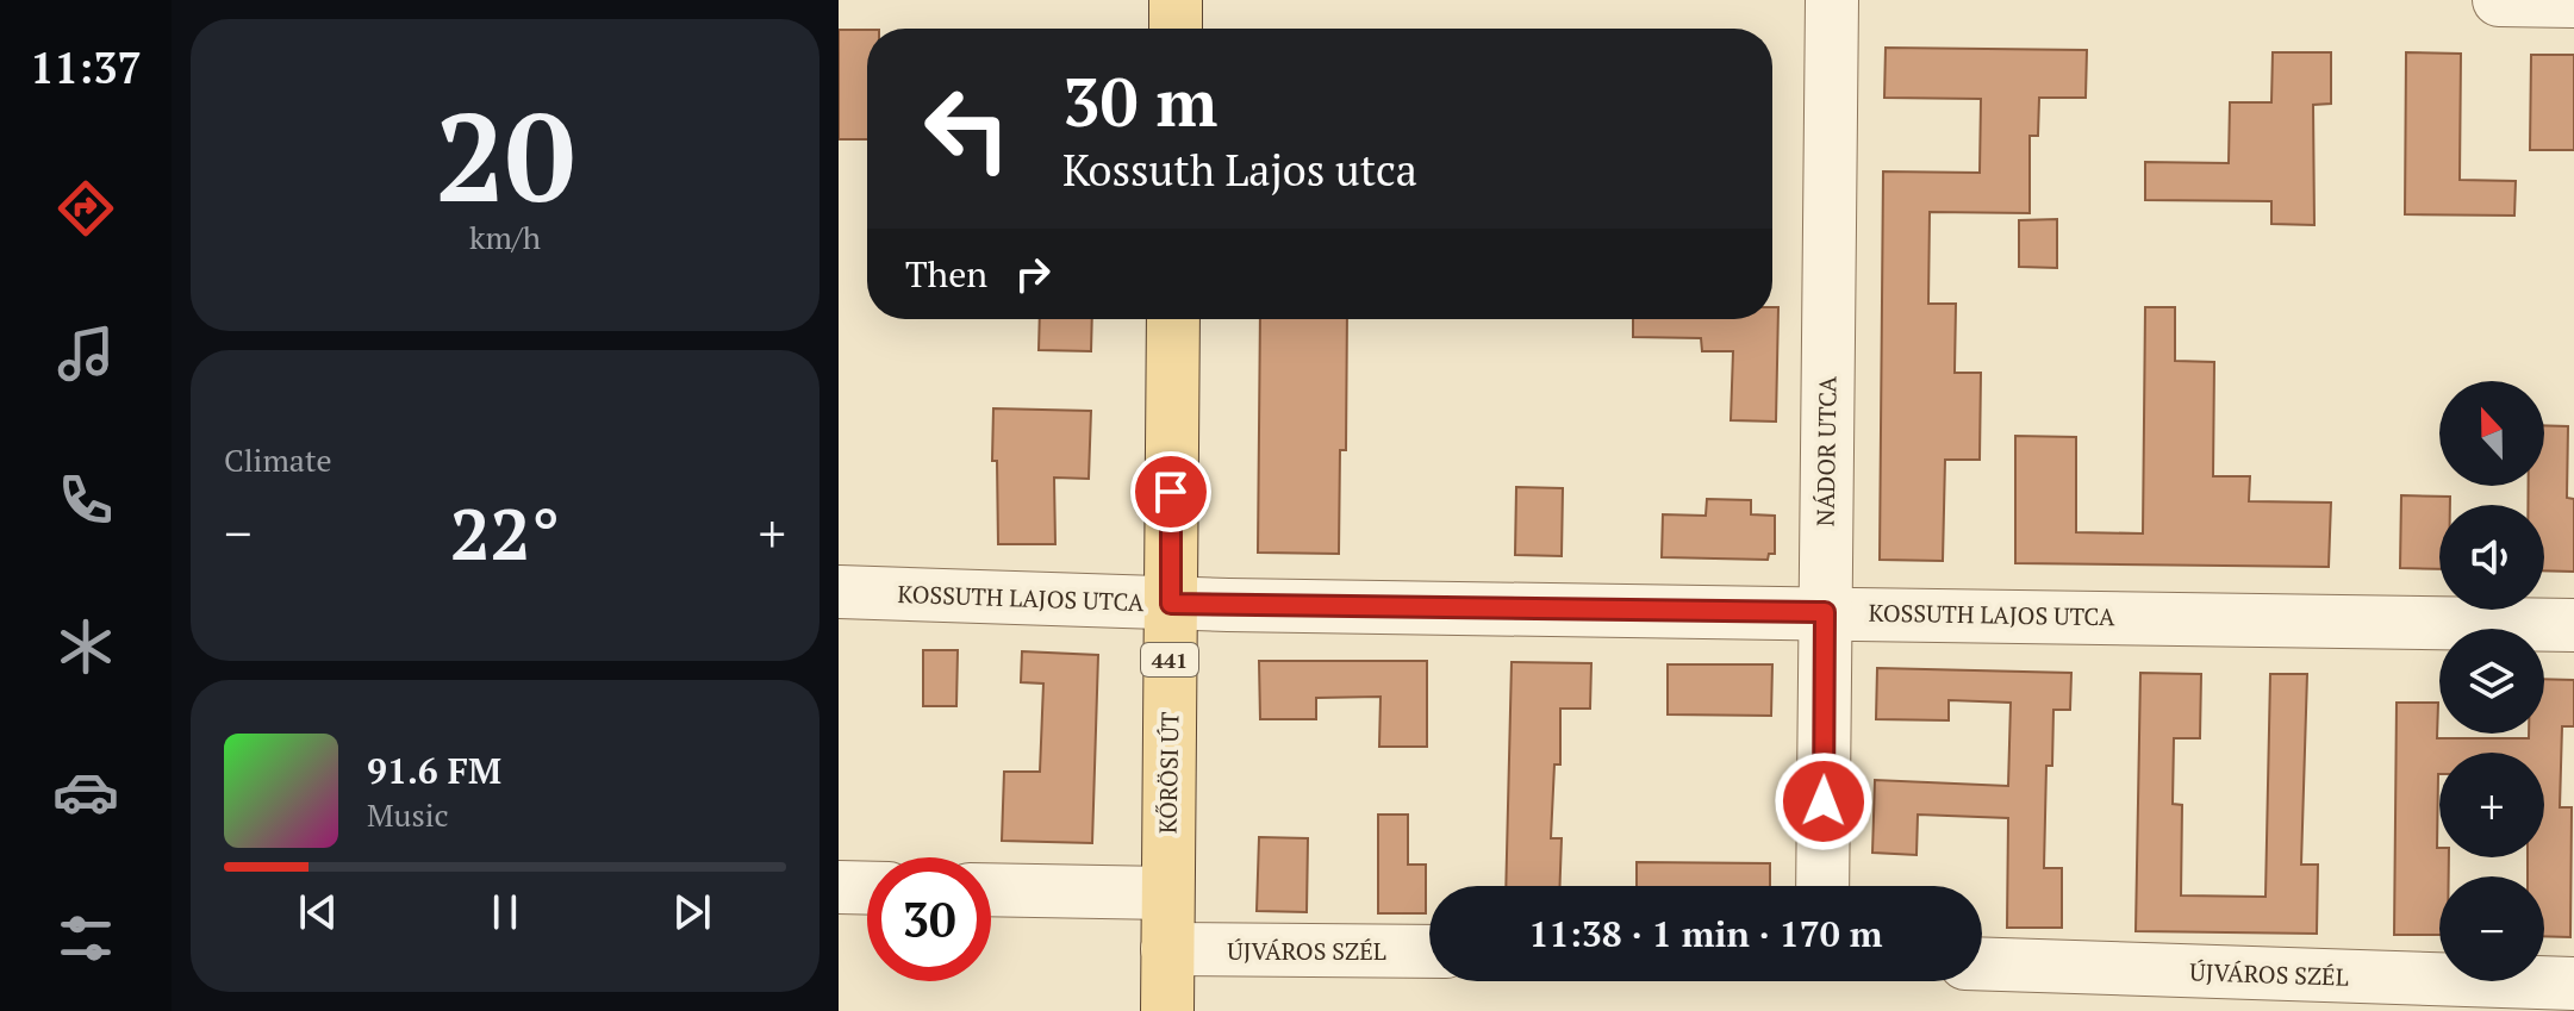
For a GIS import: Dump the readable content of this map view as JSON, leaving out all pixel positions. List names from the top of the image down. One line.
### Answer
{"streets":{"main road":["441","KŐRÖSI ÚT"],"street":["NÁDOR UTCA","KOSSUTH LAJOS UTCA","ÚJVÁROS SZÉL"]},"crossings":[["NÁDOR UTCA","KOSSUTH LAJOS UTCA"],["KOSSUTH LAJOS UTCA","KŐRÖSI ÚT"],["KŐRÖSI ÚT","ÚJVÁROS SZÉL"]],"north":"top","page":{"tabs":"11:37","tile":[["20","km/h"],"Climate"],"turn":["30 m","Kossuth Lajos utca"],"then":"Then","map_buttons":["+","−"],"heat":["−","22°","+"],"song":["91.6 FM","Music"],"limit":"30","trip":"11:38 · 1 min · 170 m"}}
